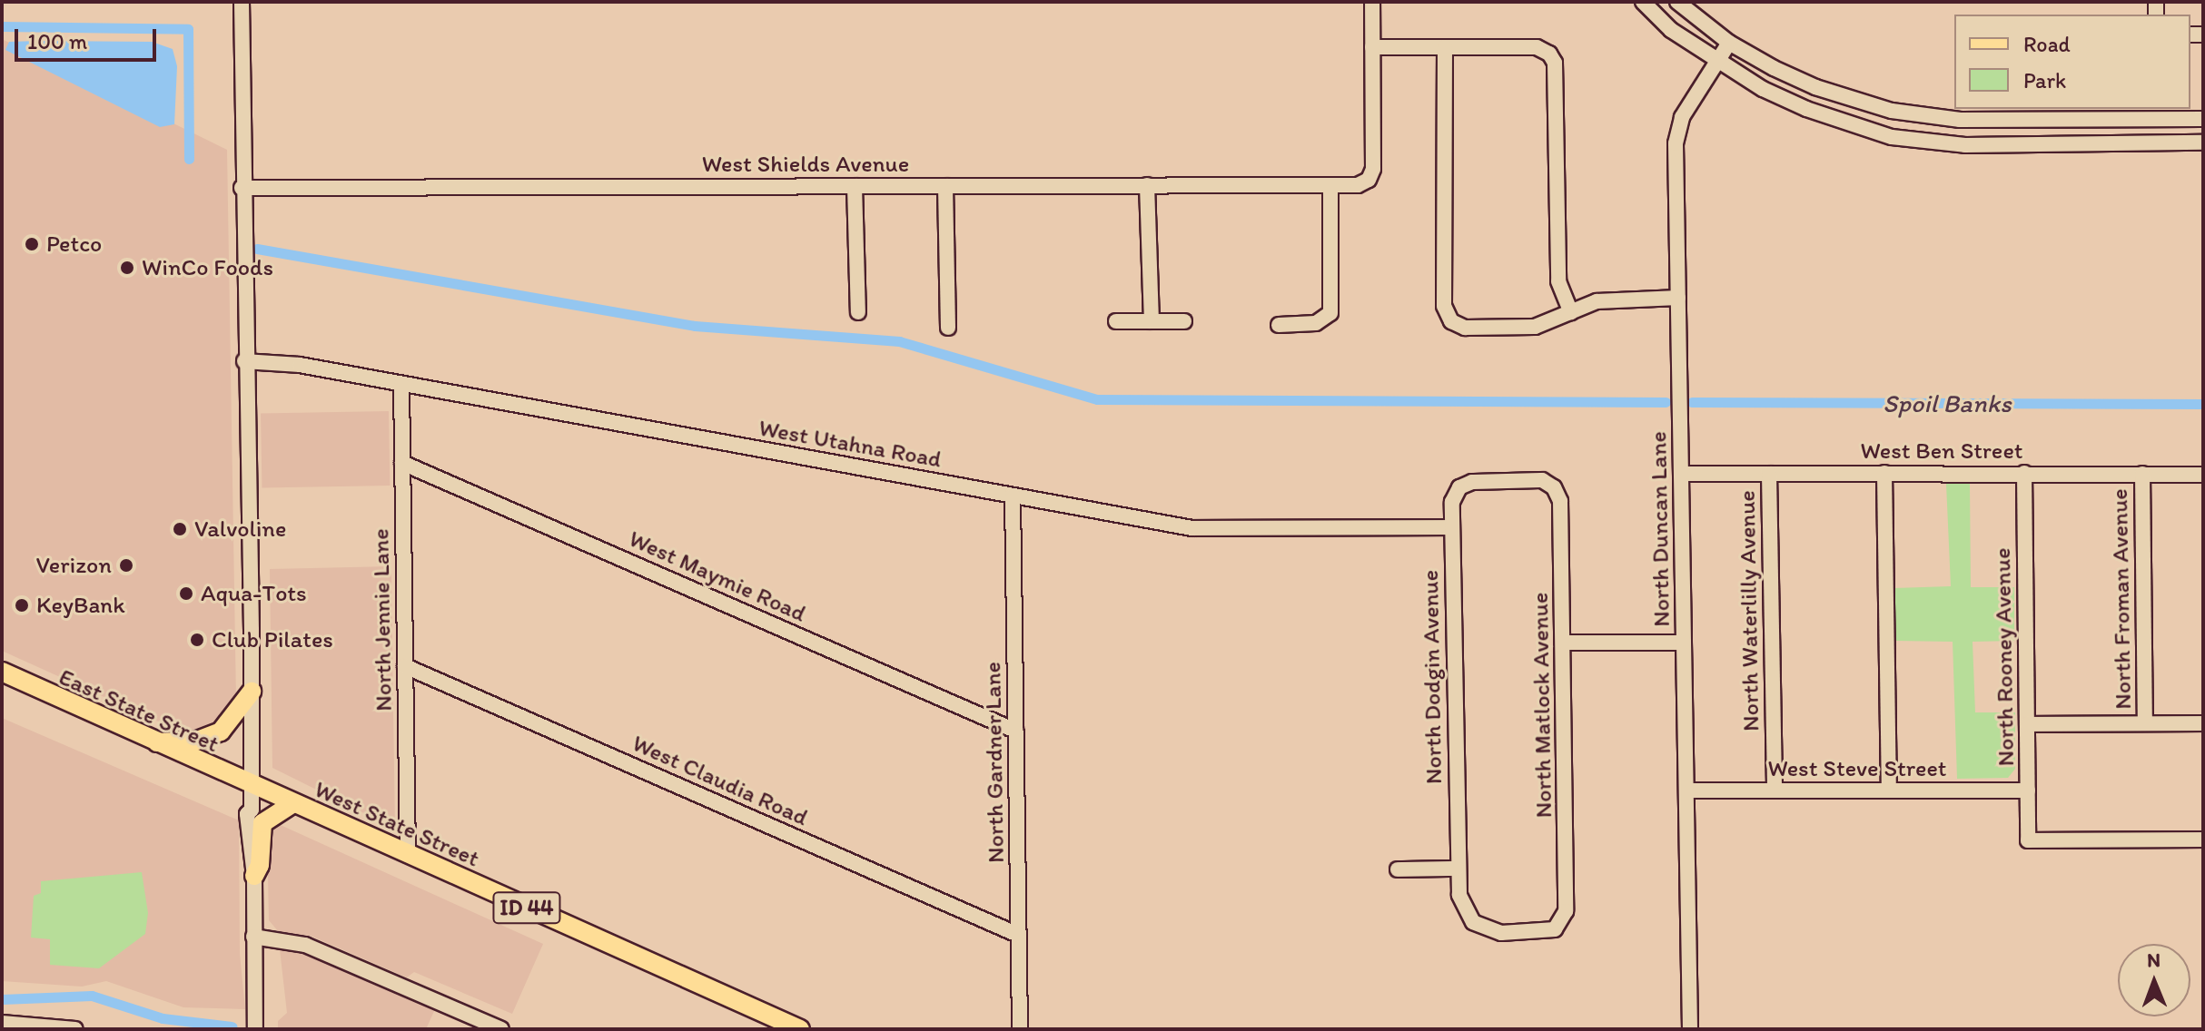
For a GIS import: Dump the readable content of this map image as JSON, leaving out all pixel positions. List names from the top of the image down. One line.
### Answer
{"streets":{"main road":["East State Street","West State Street","ID 44"],"street":["West Shields Avenue","West Utahna Road","West Ben Street","North Duncan Lane","West Maymie Road","North Froman Avenue","North Waterlilly Avenue","North Jennie Lane","North Rooney Avenue","North Dodgin Avenue","North Matlock Avenue","North Gardner Lane","West Steve Street","West Claudia Road"]},"crossings":[["West Utahna Road","North Jennie Lane"],["West Utahna Road","North Dodgin Avenue"],["West Utahna Road","North Gardner Lane"],["West Ben Street","North Duncan Lane"],["West Ben Street","North Froman Avenue"],["West Ben Street","North Waterlilly Avenue"],["West Ben Street","North Rooney Avenue"],["North Duncan Lane","West Steve Street"],["West Maymie Road","North Jennie Lane"],["West Maymie Road","North Gardner Lane"],["North Waterlilly Avenue","West Steve Street"],["North Jennie Lane","West Claudia Road"],["North Jennie Lane","West State Street"],["North Rooney Avenue","West Steve Street"],["North Dodgin Avenue","North Matlock Avenue"],["East State Street","West State Street"],["North Gardner Lane","West Claudia Road"]],"water":["Spoil Banks"],"places":["Petco","WinCo Foods","Valvoline","Verizon","Aqua-Tots","KeyBank","Club Pilates"],"legend":["Road","Park"],"scale_bar":"100 m","north":"top"}
